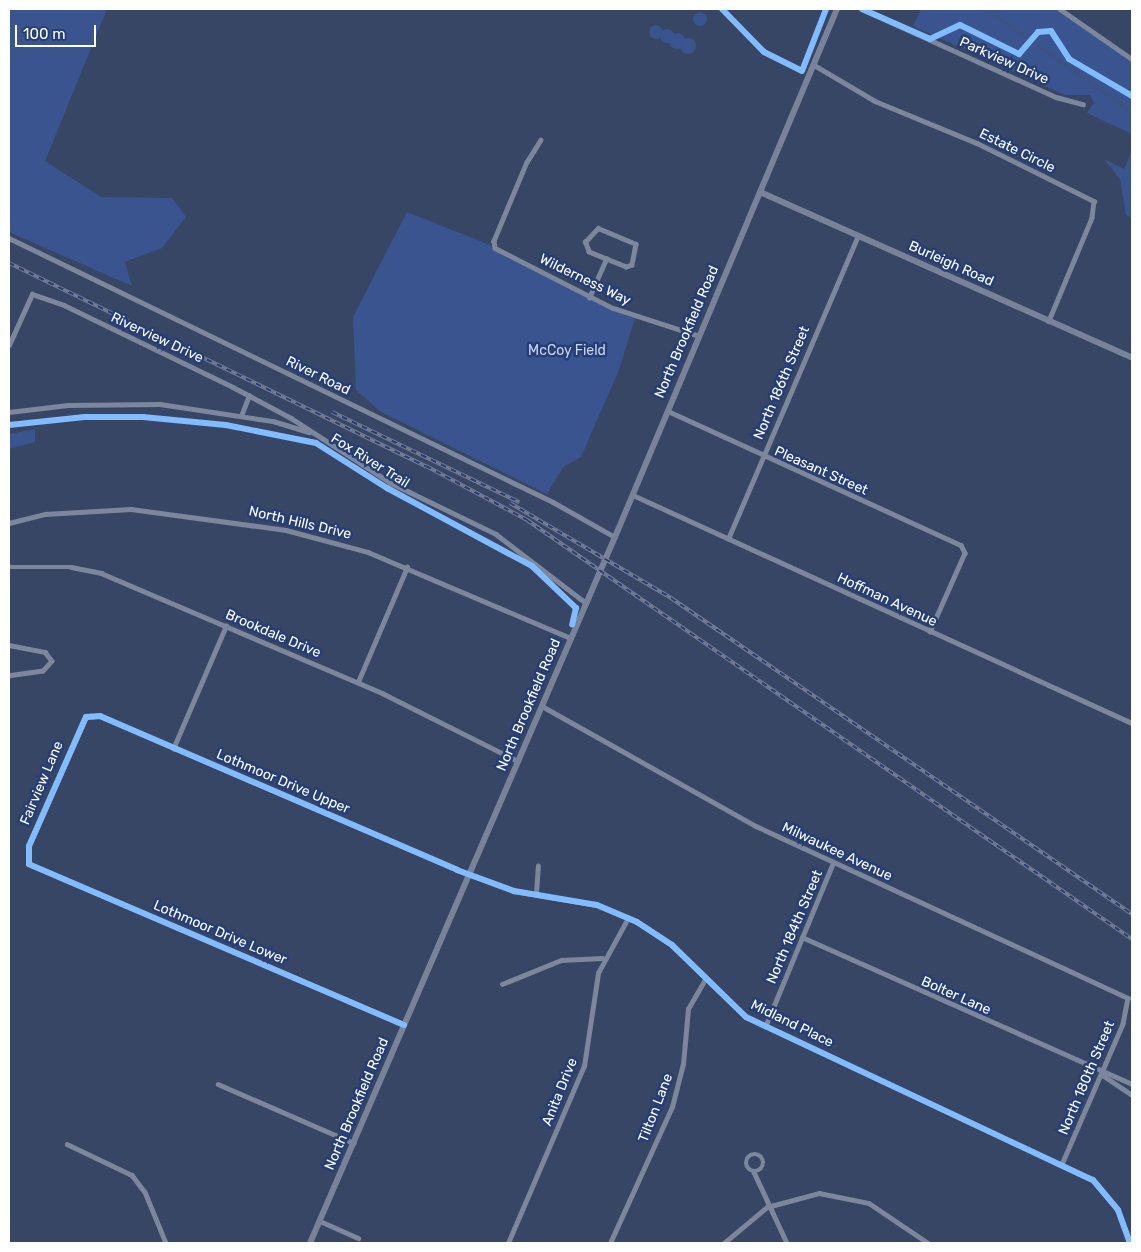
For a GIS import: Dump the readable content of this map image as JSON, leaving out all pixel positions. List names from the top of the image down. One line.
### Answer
{"streets":{"street":["Parkview Drive","Estate Circle","Burleigh Road","Wilderness Way","North Brookfield Road","Riverview Drive","River Road","North 186th Street","Pleasant Street","North Hills Drive","Hoffman Avenue","Brookdale Drive","Lothmoor Drive Upper","Fairview Lane","Milwaukee Avenue","North 184th Street","Lothmoor Drive Lower","Bolter Lane","Midland Place","North 180th Street","Anita Drive","Tilton Lane"],"cycle path":["Fox River Trail"]},"crossings":[["Estate Circle","Burleigh Road"],["Estate Circle","North Brookfield Road"],["Burleigh Road","North Brookfield Road"],["Burleigh Road","North 186th Street"],["Wilderness Way","North Brookfield Road"],["North Brookfield Road","Riverview Drive"],["North Brookfield Road","River Road"],["North Brookfield Road","Pleasant Street"],["North Brookfield Road","North Hills Drive"],["North Brookfield Road","Hoffman Avenue"],["North Brookfield Road","Brookdale Drive"],["North Brookfield Road","Lothmoor Drive Upper"],["North Brookfield Road","Milwaukee Avenue"],["North Brookfield Road","Lothmoor Drive Lower"],["North Brookfield Road","Midland Place"],["North 186th Street","Pleasant Street"],["North 186th Street","Hoffman Avenue"],["Pleasant Street","Hoffman Avenue"],["Lothmoor Drive Upper","Fairview Lane"],["Lothmoor Drive Upper","Midland Place"],["Fairview Lane","Lothmoor Drive Lower"],["Milwaukee Avenue","North 184th Street"],["Milwaukee Avenue","North 180th Street"],["North 184th Street","Bolter Lane"],["North 184th Street","Midland Place"],["Bolter Lane","North 180th Street"],["Midland Place","North 180th Street"],["Midland Place","Anita Drive"],["Midland Place","Tilton Lane"]],"parks":["McCoy Field"],"scale_bar":"100 m"}
